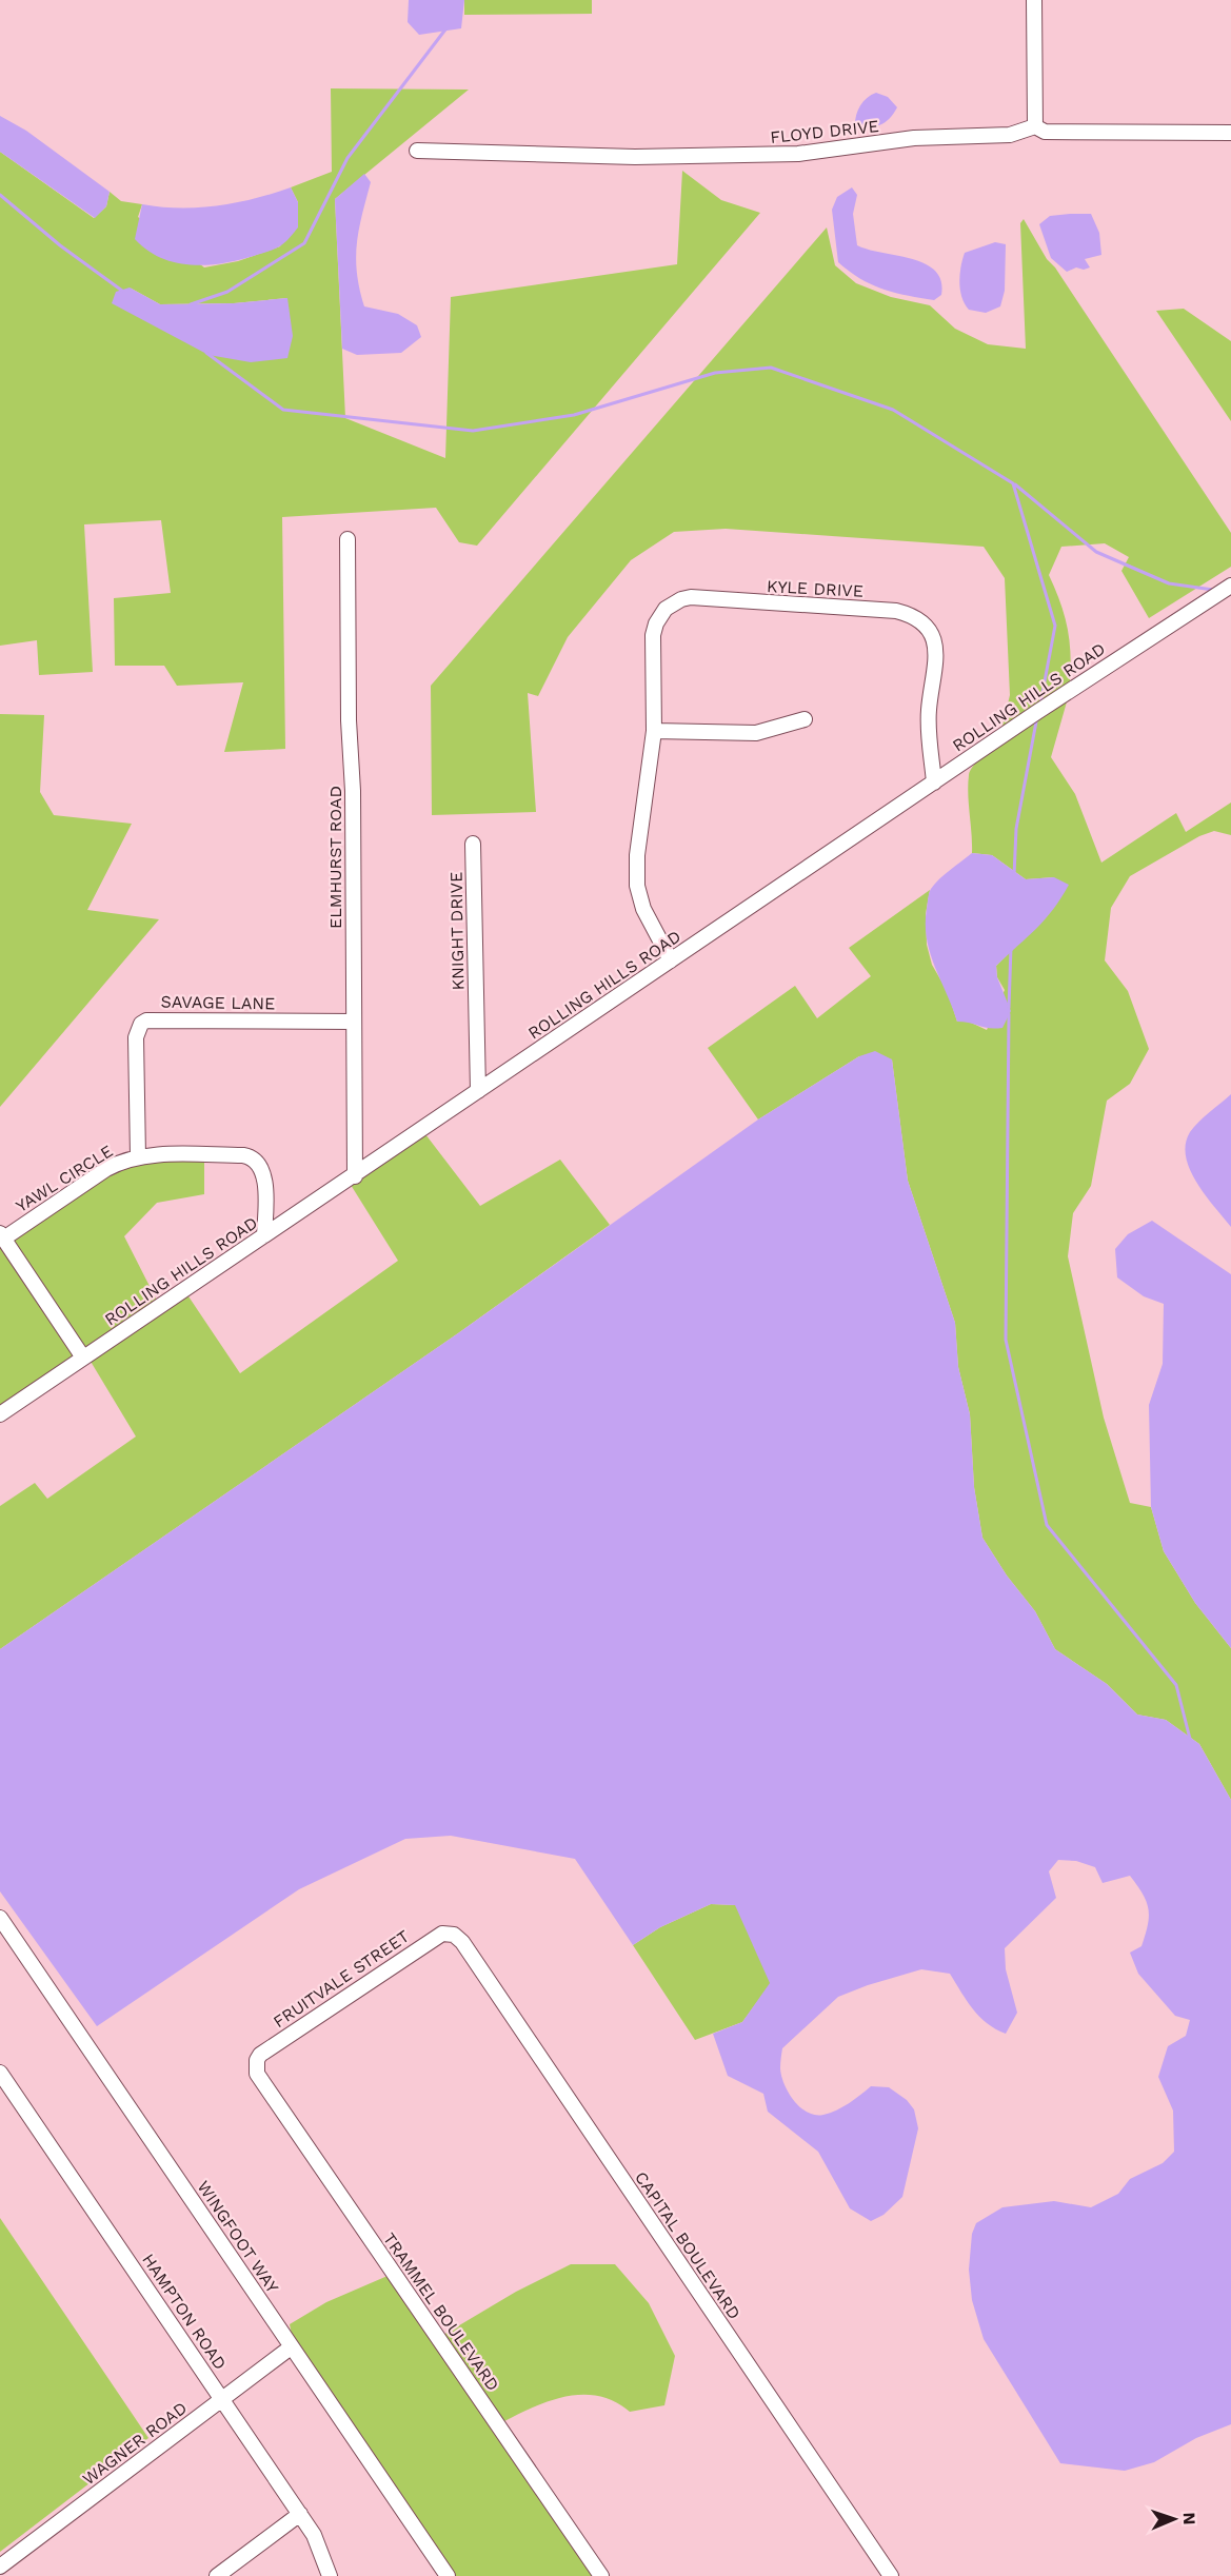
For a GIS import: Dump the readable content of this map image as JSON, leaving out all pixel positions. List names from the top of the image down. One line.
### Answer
{"streets":{"street":["FLOYD DRIVE","KYLE DRIVE","ROLLING HILLS ROAD","ELMHURST ROAD","KNIGHT DRIVE","SAVAGE LANE","YAWL CIRCLE","FRUITVALE STREET","WINGFOOT WAY","CAPITAL BOULEVARD","HAMPTON ROAD","TRAMMEL BOULEVARD","WAGNER ROAD"]},"crossings":[["KYLE DRIVE","ROLLING HILLS ROAD"],["ROLLING HILLS ROAD","ELMHURST ROAD"],["ROLLING HILLS ROAD","KNIGHT DRIVE"],["ROLLING HILLS ROAD","YAWL CIRCLE"],["ELMHURST ROAD","SAVAGE LANE"],["SAVAGE LANE","YAWL CIRCLE"],["FRUITVALE STREET","CAPITAL BOULEVARD"],["FRUITVALE STREET","TRAMMEL BOULEVARD"],["WINGFOOT WAY","WAGNER ROAD"],["HAMPTON ROAD","WAGNER ROAD"]],"north":"right"}
